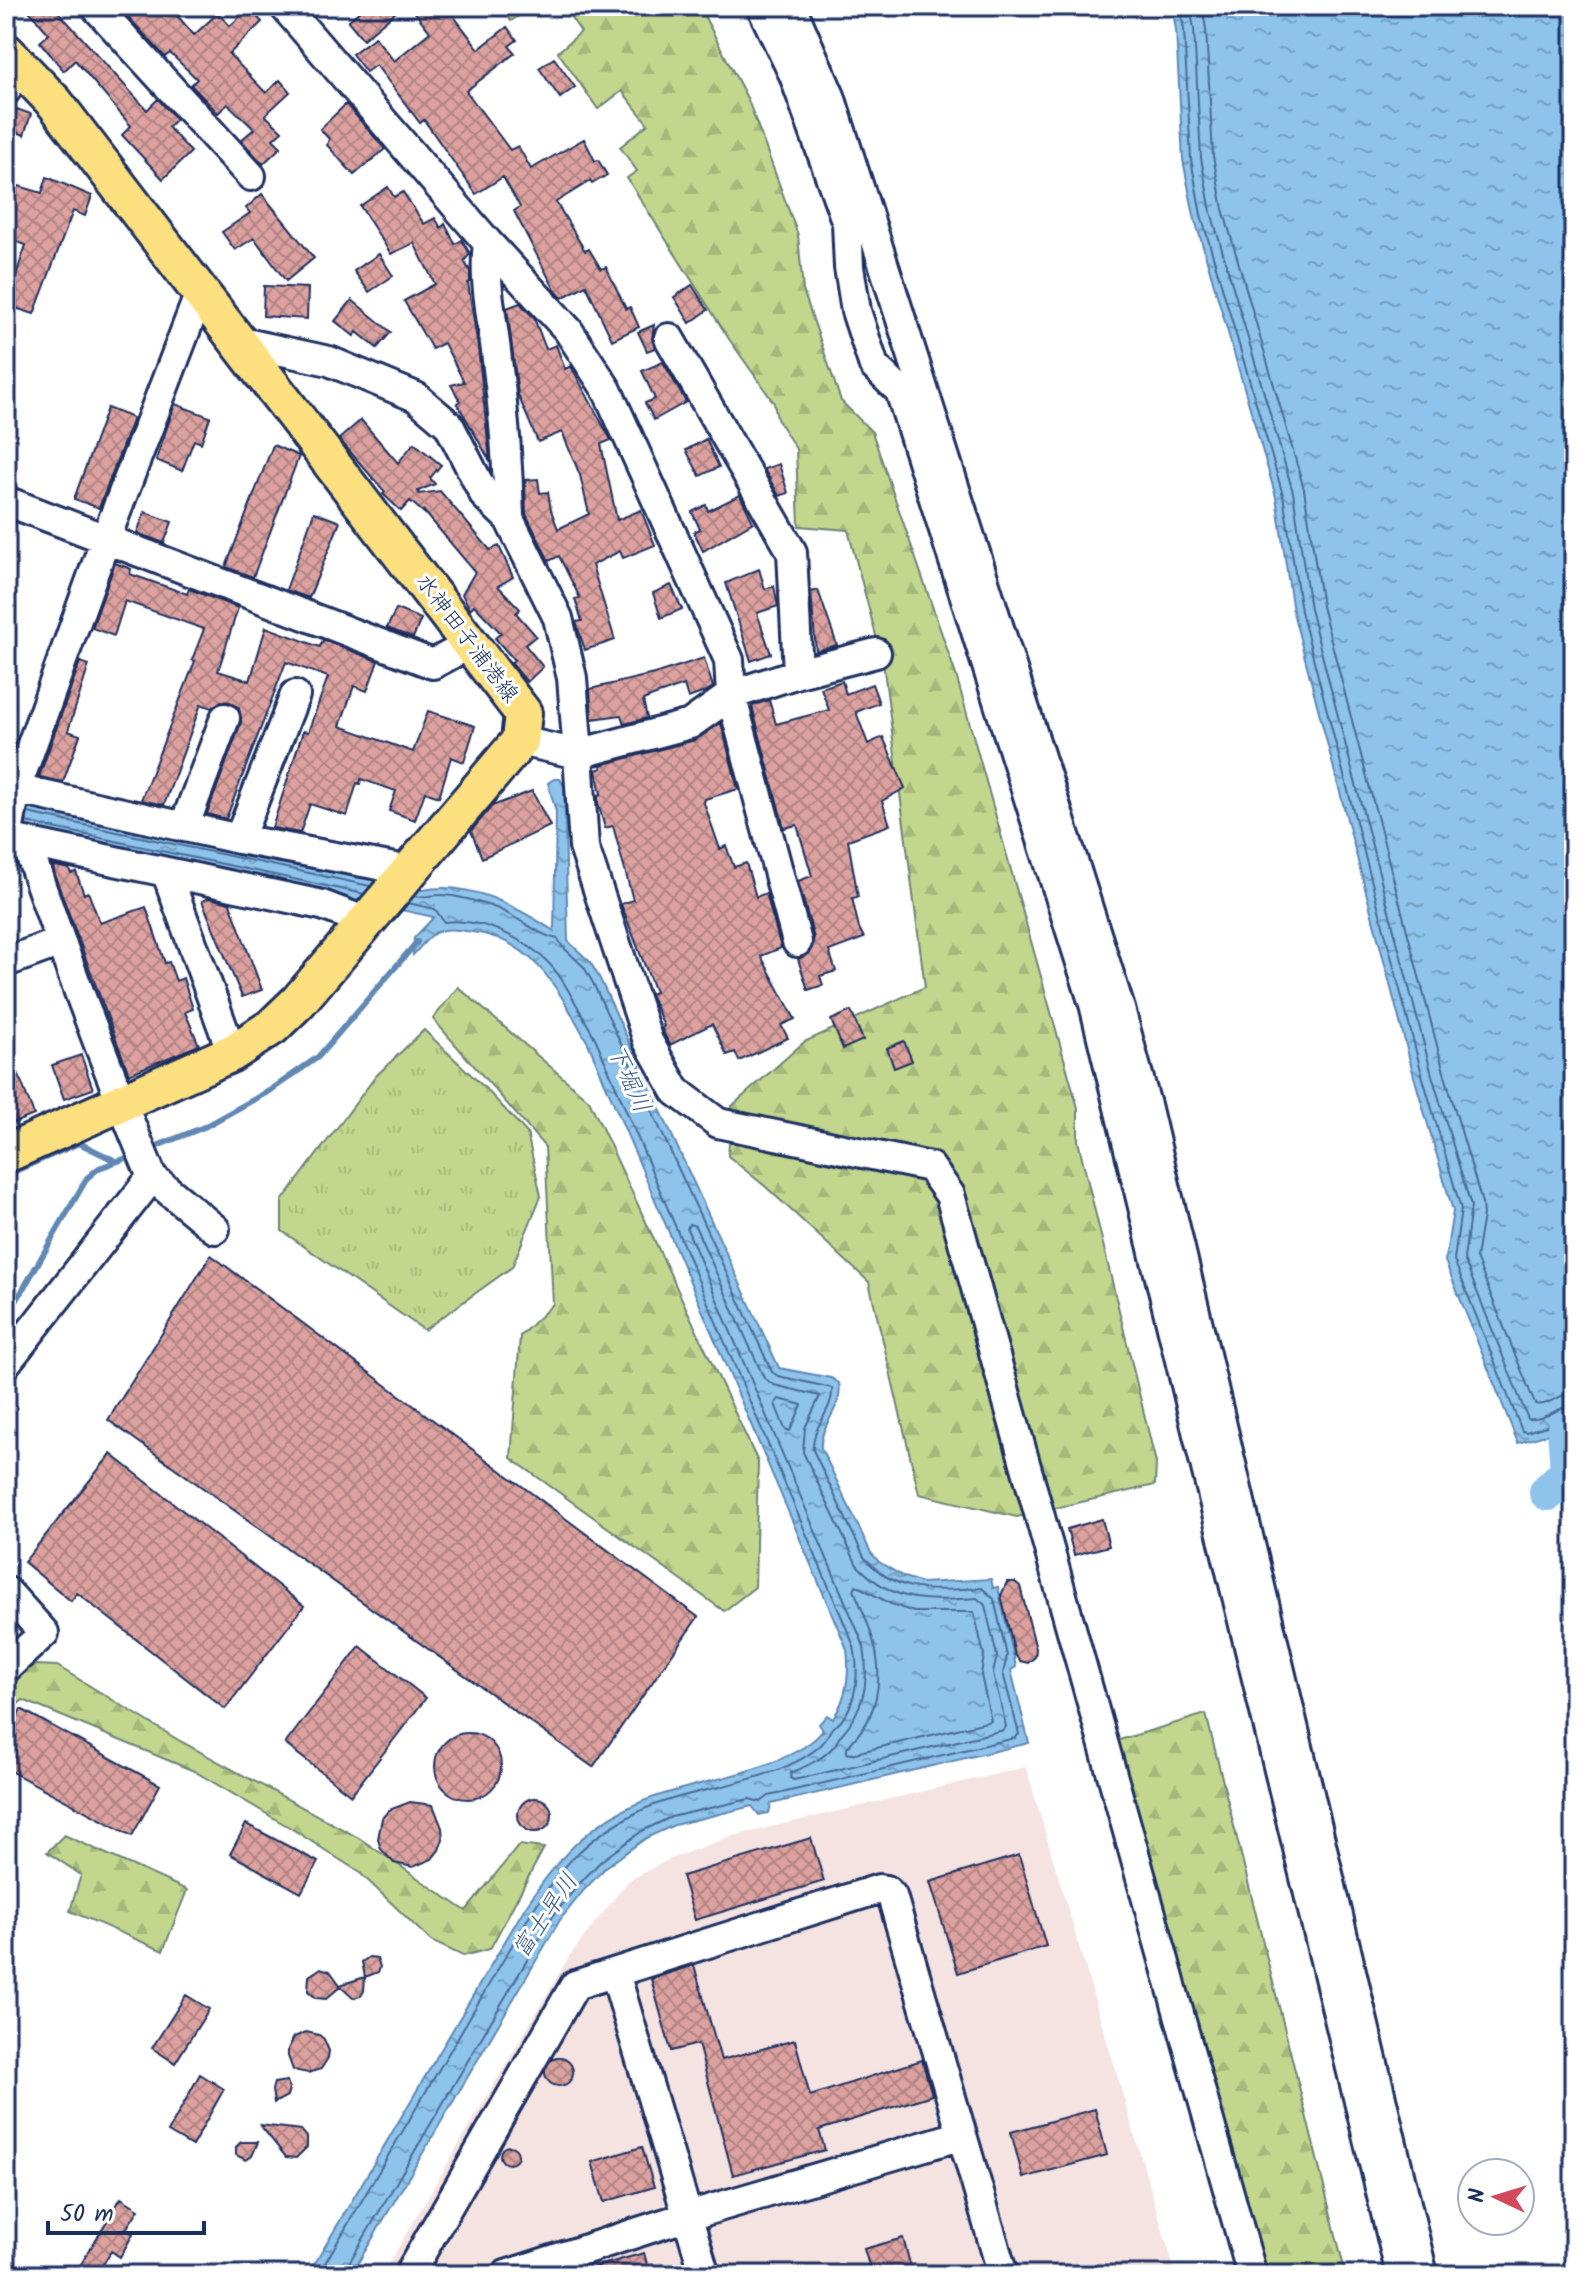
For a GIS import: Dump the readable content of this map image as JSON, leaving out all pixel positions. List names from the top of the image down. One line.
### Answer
{"streets":{"main road":["水神田子浦港線"]},"water":["下堀川","富士早川"],"scale_bar":"50 m","north":"left"}
